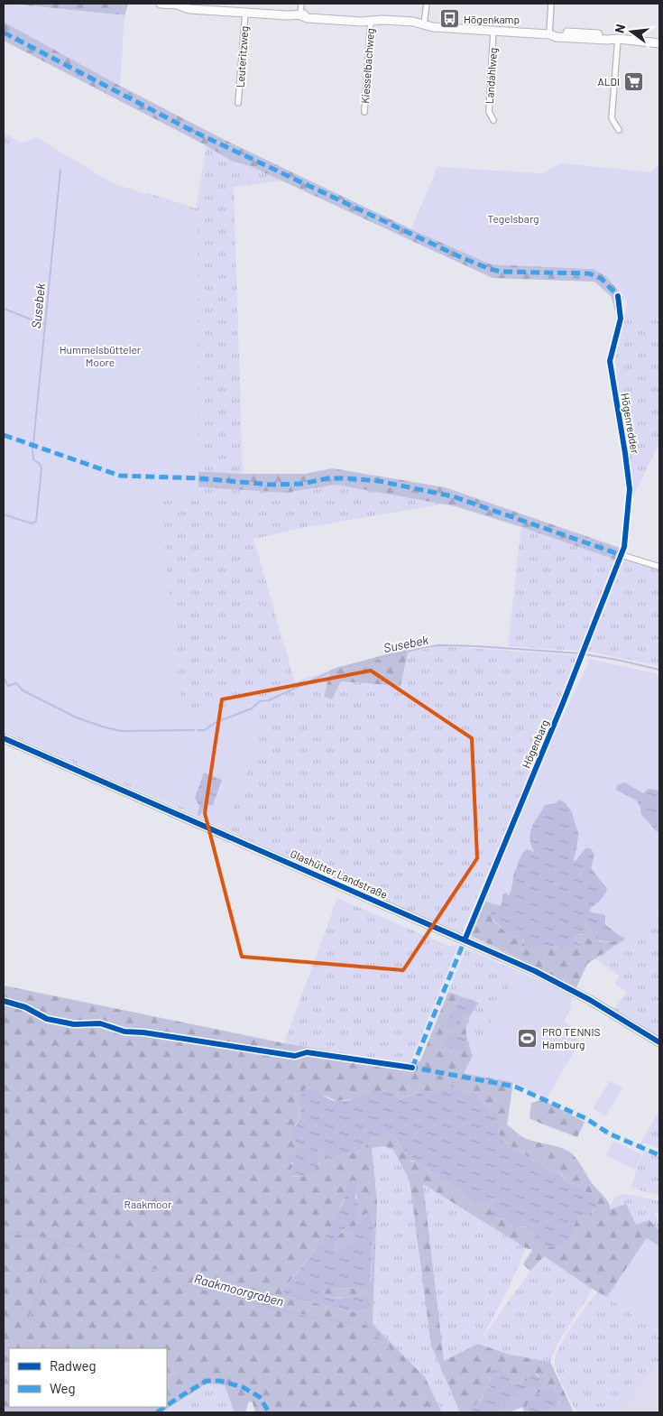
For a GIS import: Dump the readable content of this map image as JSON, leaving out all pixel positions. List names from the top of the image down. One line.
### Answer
{"streets":{"street":["Leuteritzweg","Kiesselbachweg","Landahlweg","Högenredder","Högenbarg","Glashütter Landstraße"]},"crossings":[["Högenredder","Högenbarg"],["Högenbarg","Glashütter Landstraße"]],"water":["Susebek","Raakmoorgraben"],"parks":["Tegelsbarg","Hummelsbütteler Moore","Raakmoor"],"places":{"bus stop":["Högenkamp"],"supermarket":["ALDI"],"sports":["PRO TENNIS Hamburg"]},"legend":["Radweg","Weg"],"north":"left"}
